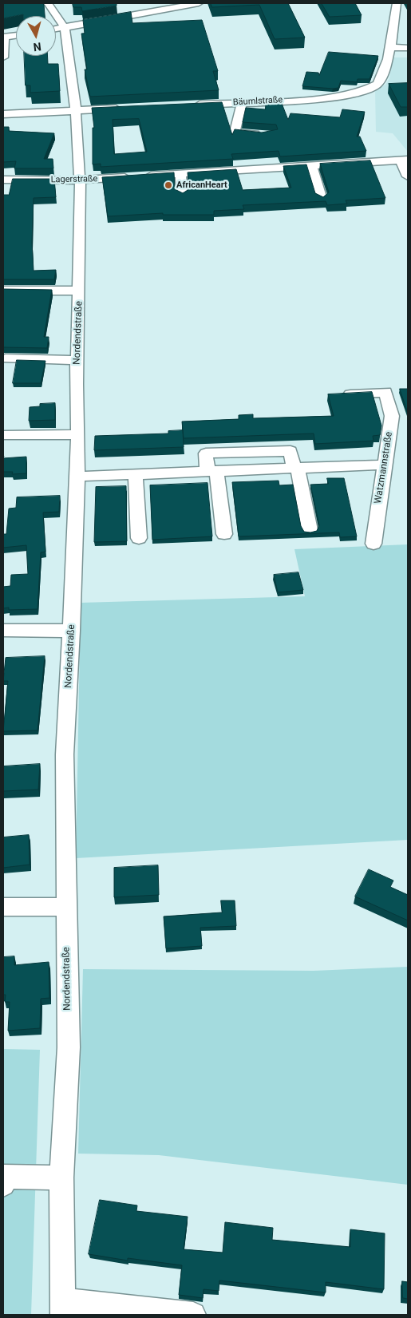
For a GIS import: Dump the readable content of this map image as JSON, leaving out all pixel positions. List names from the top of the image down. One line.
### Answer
{"streets":{"street":["Bäumlstraße","Lagerstraße","Nordendstraße","Watzmannstraße"]},"crossings":[["Lagerstraße","Nordendstraße"]],"places":["AfricanHeart"],"north":"bottom"}
